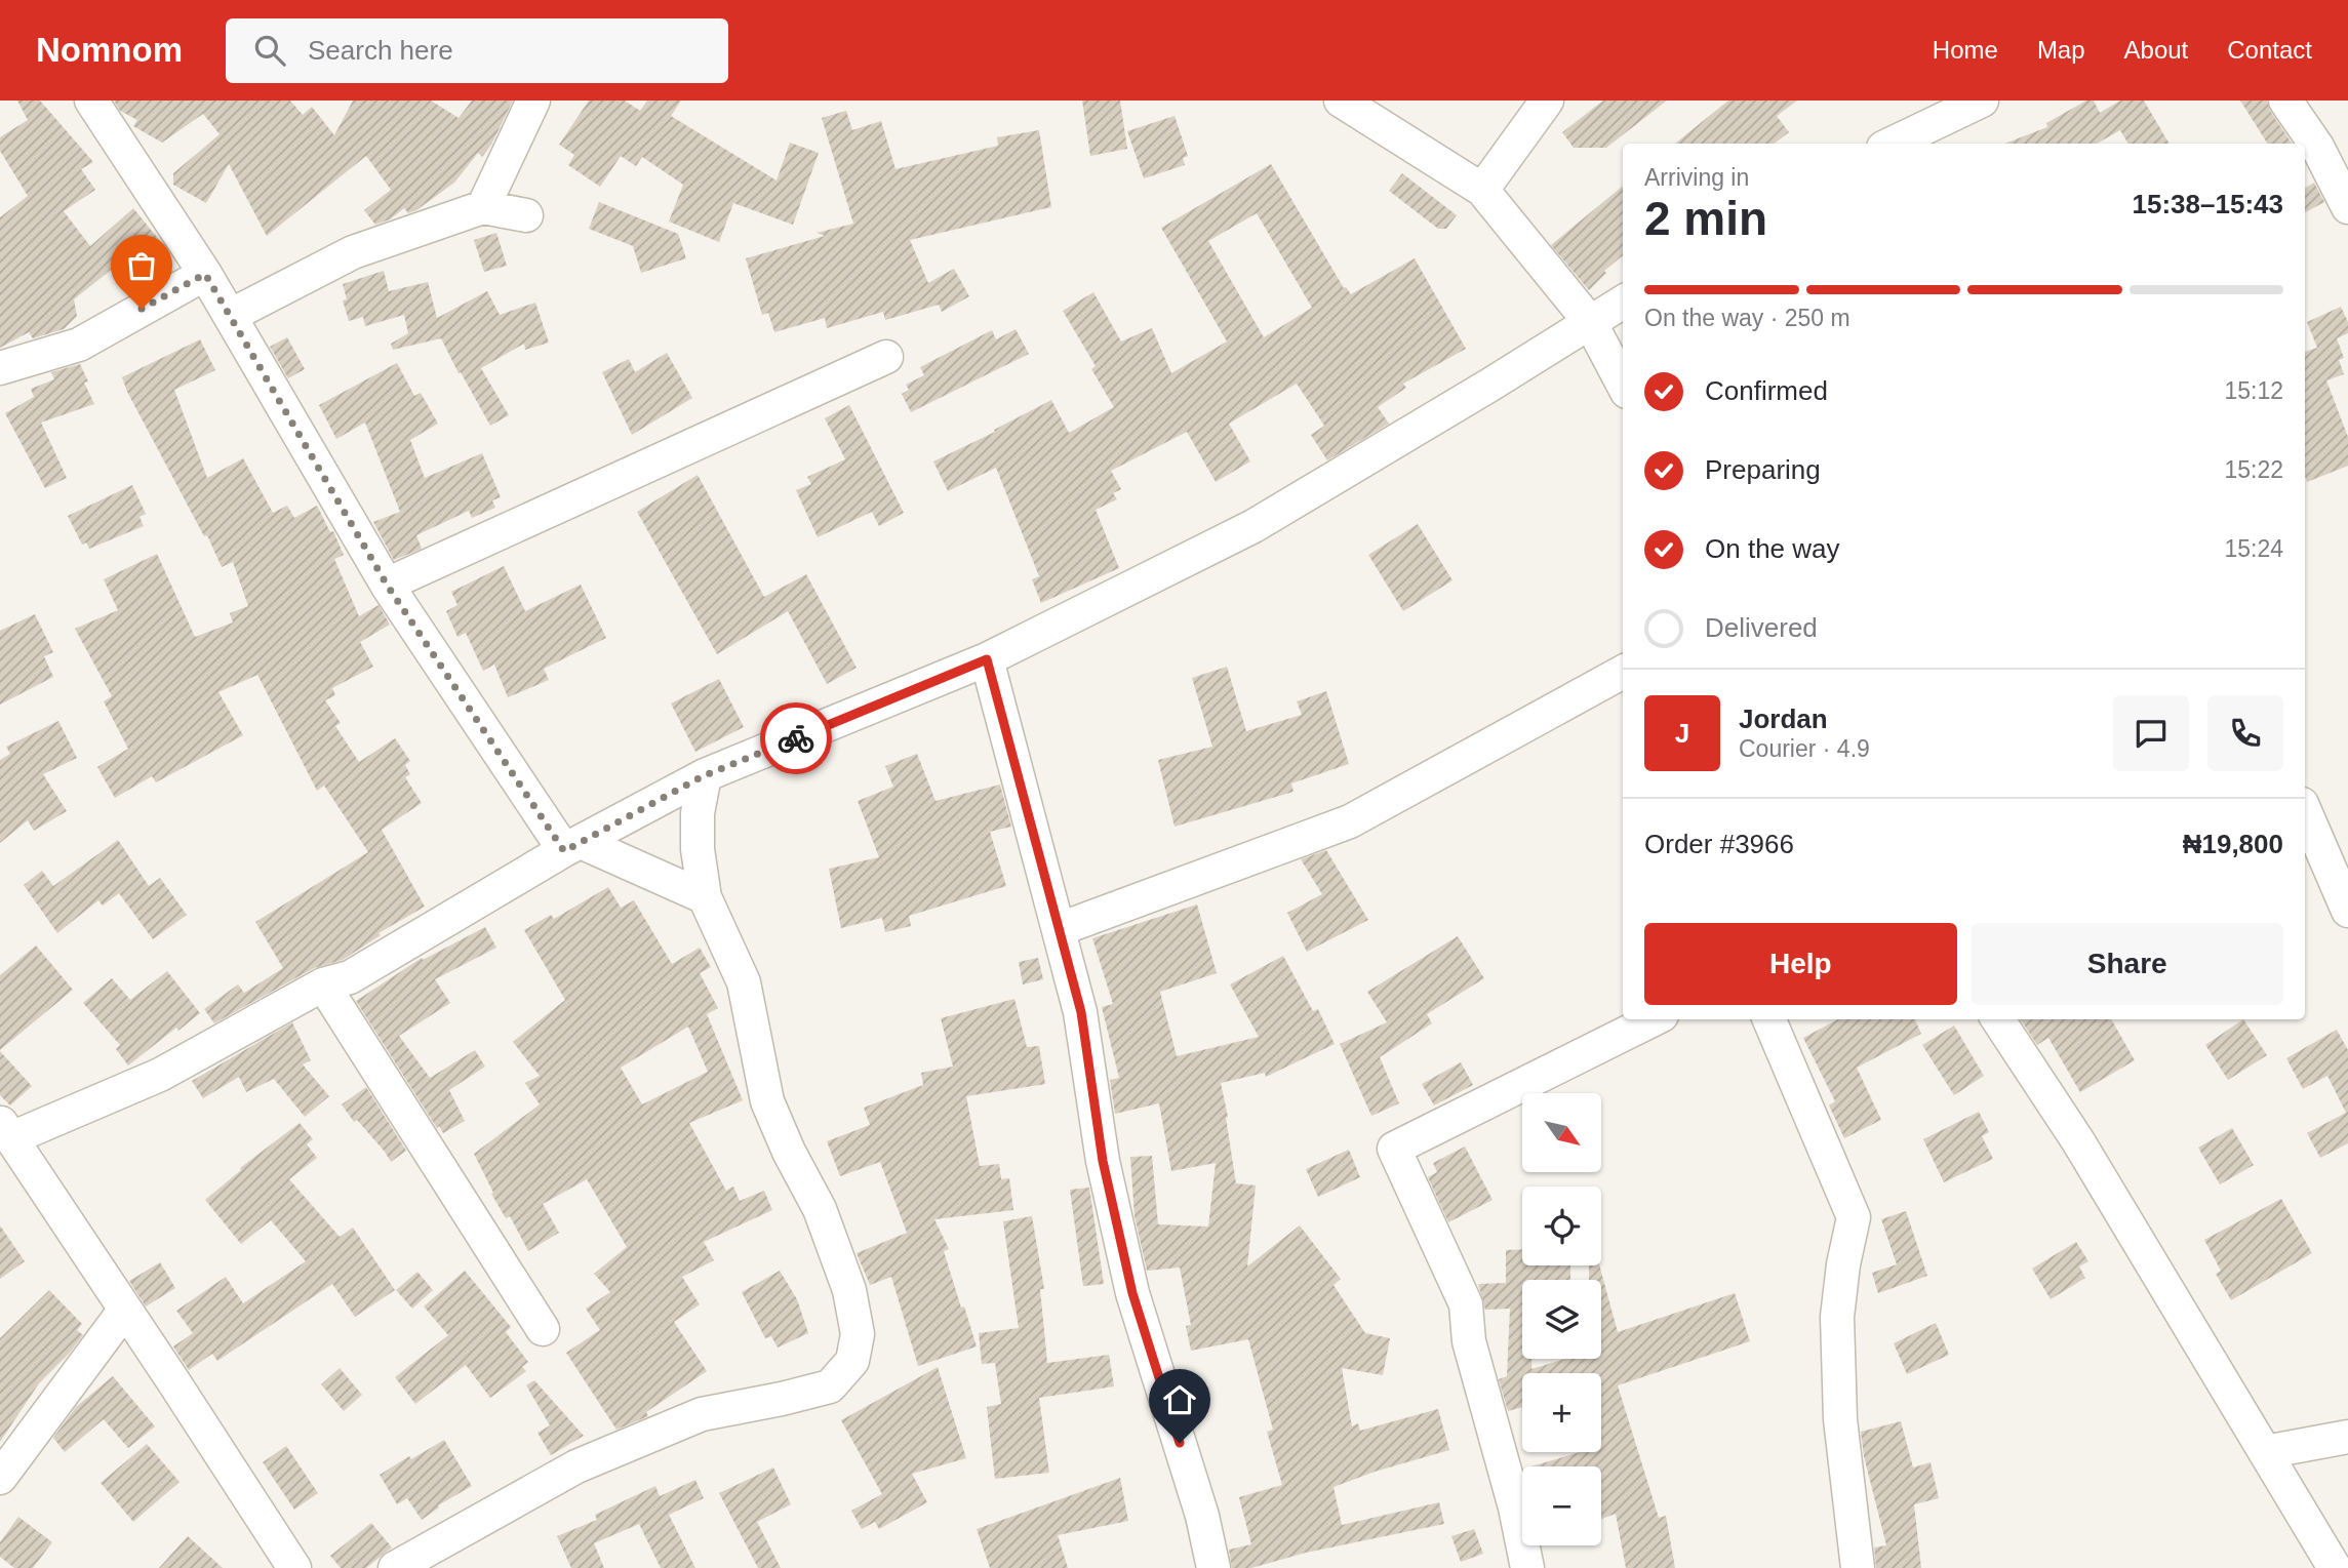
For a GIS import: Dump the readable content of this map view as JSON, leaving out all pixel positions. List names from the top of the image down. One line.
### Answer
{"north":"bottom right","page":{"header":"Nomnom","search":"Search here","nav":["Home","Map","About","Contact"],"heading":["2 min","Arriving in","15:38–15:43"],"panel":["Jordan","Courier · 4.9","Order #3966","₦19,800"],"bar":"On the way · 250 m","list":[["Confirmed","15:12"],["Preparing","15:22"],["On the way","15:24"],"Delivered"],"round":"J","buttons":["Help","Share"],"map_buttons":["+","−"]}}
